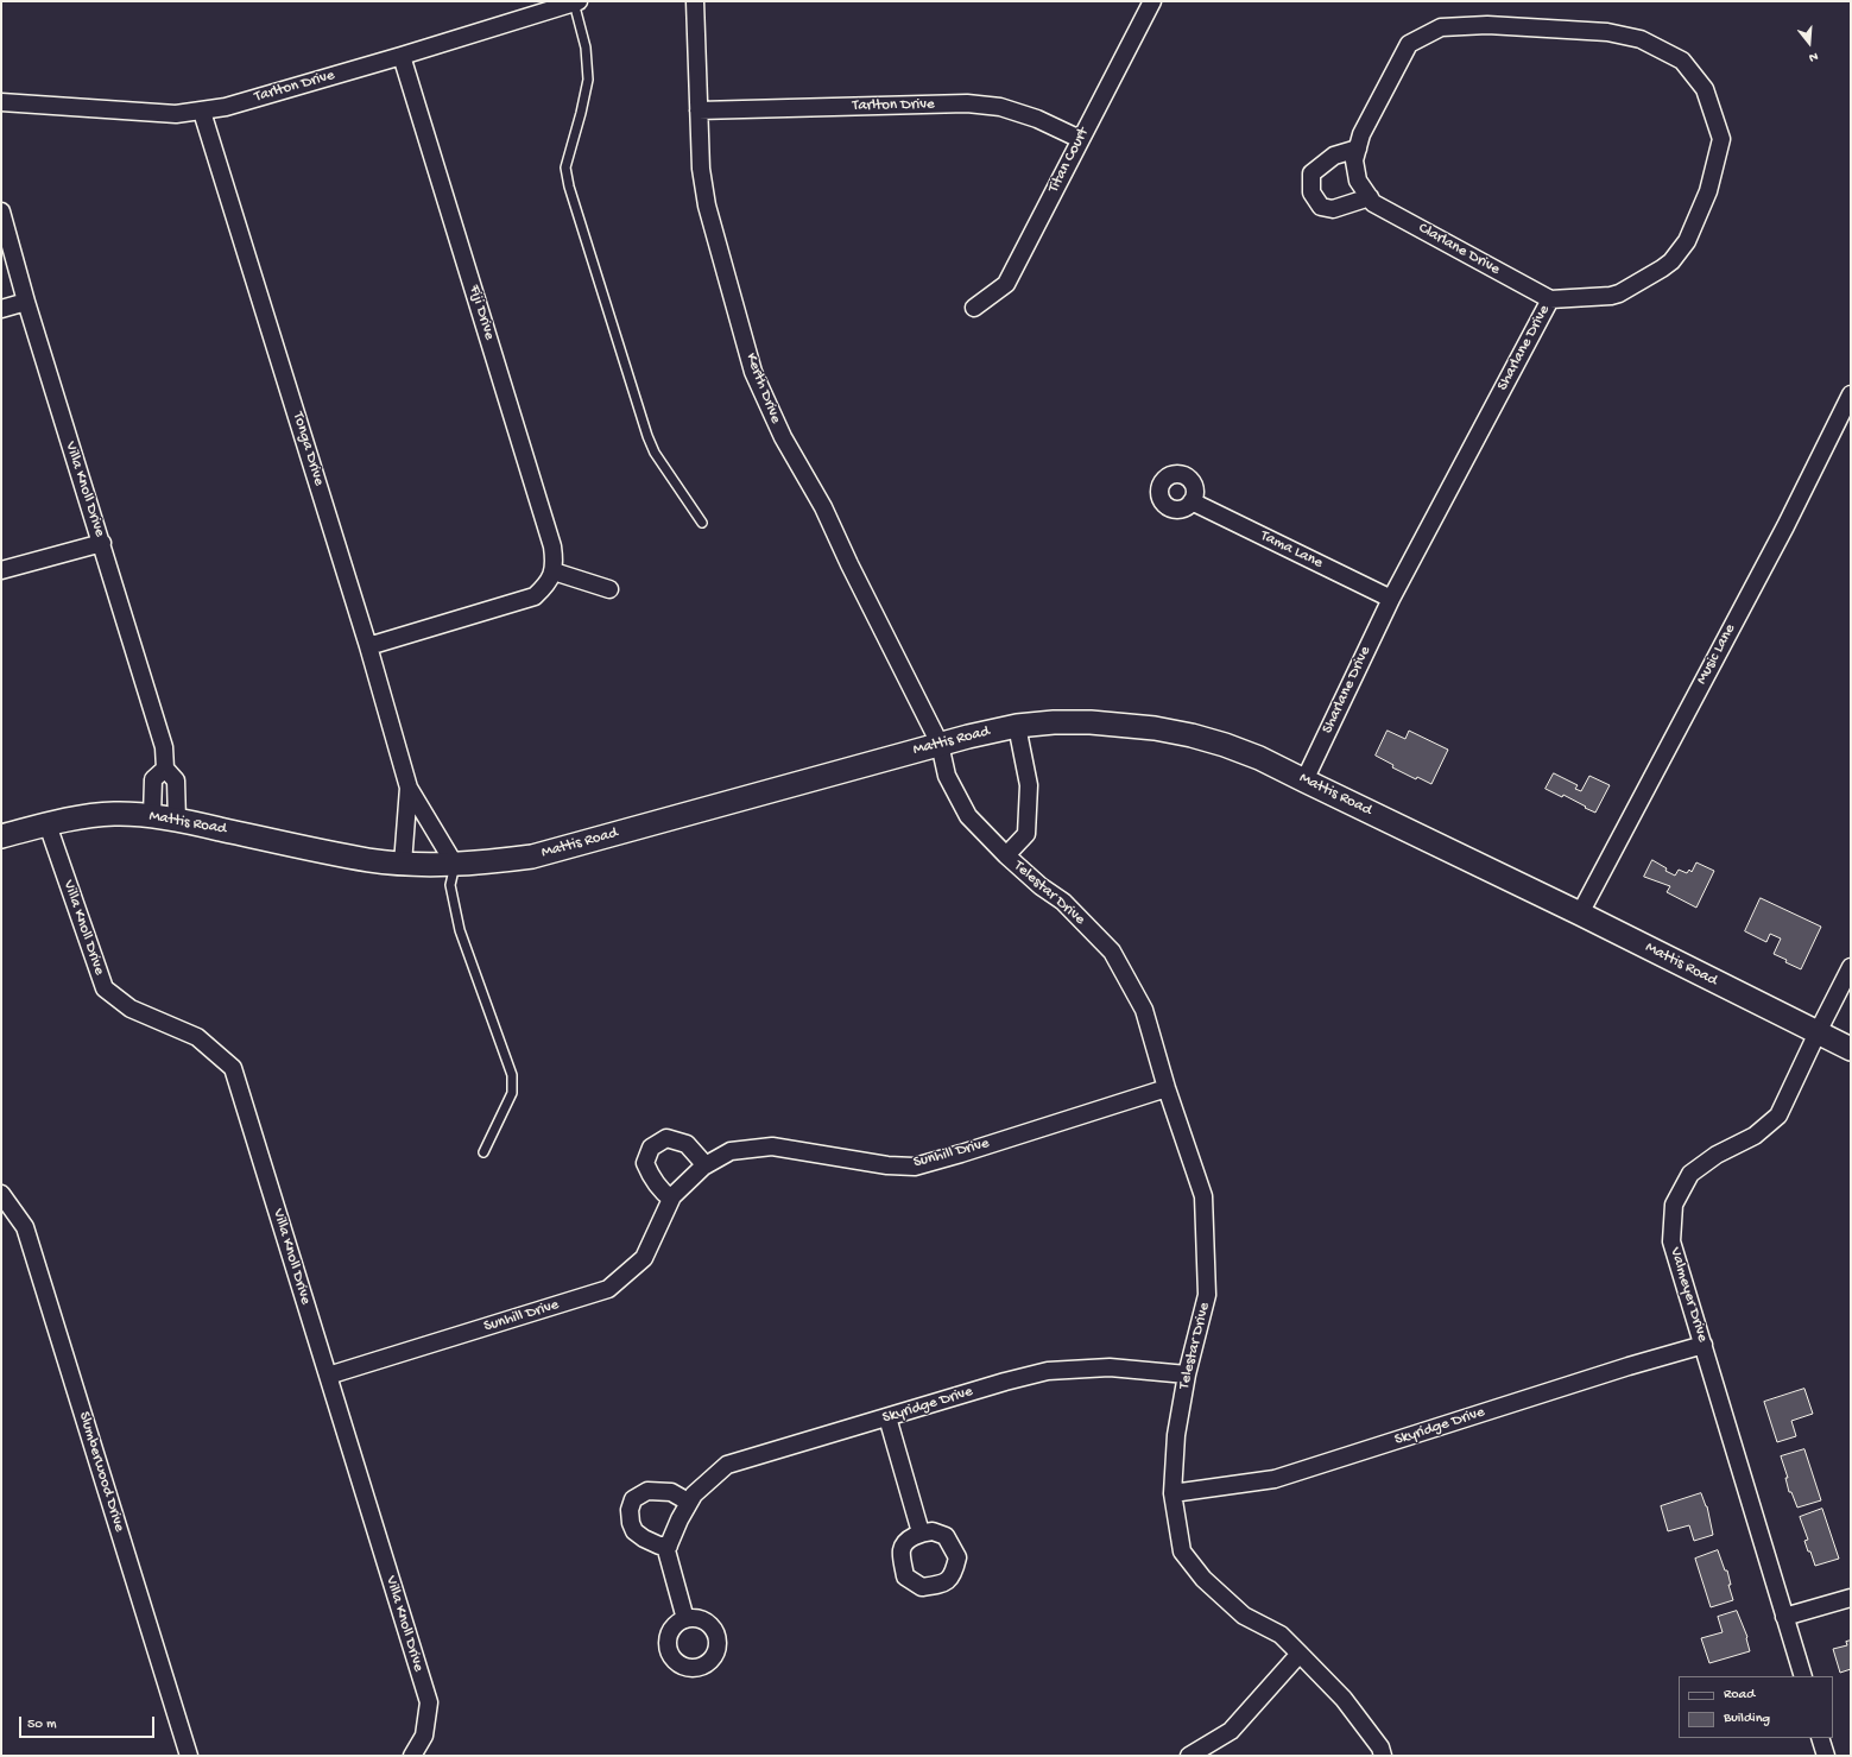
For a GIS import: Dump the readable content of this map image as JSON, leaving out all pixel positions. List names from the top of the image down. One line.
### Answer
{"streets":{"main road":["Mattis Road"],"street":["Tarlton Drive","Titan Court","Clarlane Drive","Fiji Drive","Sharlane Drive","Kerth Drive","Tonga Drive","Villa Knoll Drive","Tama Lane","Music Lane","Telestar Drive","Sunhill Drive","Valmeyer Drive","Skyridge Drive","Slumberwood Drive"]},"crossings":[["Tarlton Drive","Titan Court"],["Tarlton Drive","Fiji Drive"],["Tarlton Drive","Kerth Drive"],["Tarlton Drive","Tonga Drive"],["Clarlane Drive","Sharlane Drive"],["Sharlane Drive","Tama Lane"],["Sharlane Drive","Mattis Road"],["Kerth Drive","Mattis Road"],["Kerth Drive","Telestar Drive"],["Tonga Drive","Mattis Road"],["Villa Knoll Drive","Mattis Road"],["Villa Knoll Drive","Sunhill Drive"],["Music Lane","Mattis Road"],["Mattis Road","Telestar Drive"],["Mattis Road","Valmeyer Drive"],["Telestar Drive","Sunhill Drive"],["Telestar Drive","Skyridge Drive"],["Valmeyer Drive","Skyridge Drive"]],"legend":["Road","Building"],"scale_bar":"50 m","north":"bottom"}
